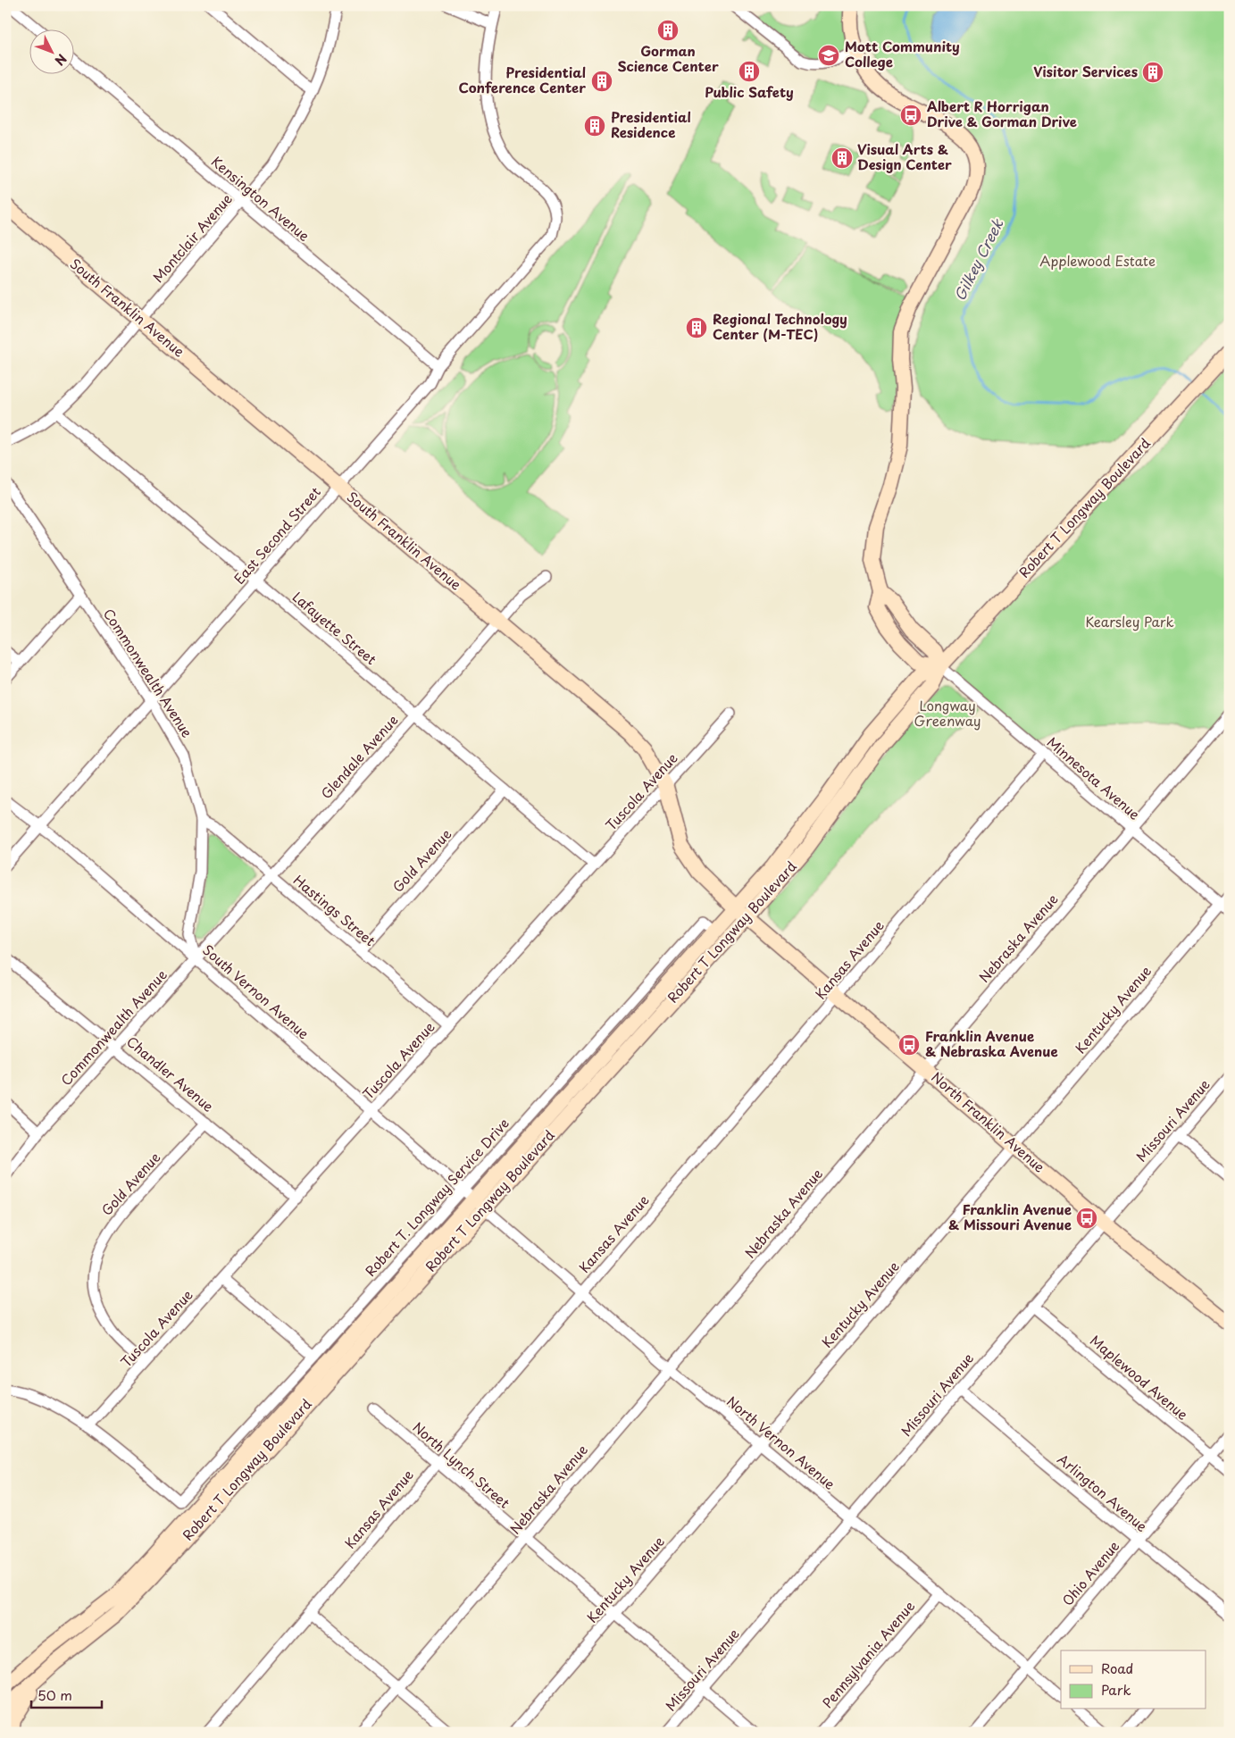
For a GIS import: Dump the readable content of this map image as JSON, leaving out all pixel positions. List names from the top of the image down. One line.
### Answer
{"streets":{"street":["Kensington Avenue","Montclair Avenue","South Franklin Avenue","Robert T Longway Boulevard","East Second Street","Lafayette Street","Commonwealth Avenue","Glendale Avenue","Minnesota Avenue","Tuscola Avenue","Gold Avenue","Hastings Street","Nebraska Avenue","Kansas Avenue","South Vernon Avenue","Kentucky Avenue","Chandler Avenue","Missouri Avenue","North Franklin Avenue","Robert T. Longway Service Drive","Maplewood Avenue","North Vernon Avenue","North Lynch Street","Arlington Avenue","Ohio Avenue","Pennsylvania Avenue"]},"crossings":[["Kensington Avenue","Montclair Avenue"],["Kensington Avenue","East Second Street"],["Montclair Avenue","South Franklin Avenue"],["Montclair Avenue","Lafayette Street"],["South Franklin Avenue","Robert T Longway Boulevard"],["South Franklin Avenue","East Second Street"],["South Franklin Avenue","Glendale Avenue"],["South Franklin Avenue","Tuscola Avenue"],["South Franklin Avenue","North Franklin Avenue"],["Robert T Longway Boulevard","Minnesota Avenue"],["Robert T Longway Boulevard","South Vernon Avenue"],["Robert T Longway Boulevard","North Franklin Avenue"],["Robert T Longway Boulevard","Robert T. Longway Service Drive"],["Robert T Longway Boulevard","North Vernon Avenue"],["East Second Street","Lafayette Street"],["East Second Street","Commonwealth Avenue"],["East Second Street","South Vernon Avenue"],["Lafayette Street","Glendale Avenue"],["Lafayette Street","Tuscola Avenue"],["Lafayette Street","Gold Avenue"],["Commonwealth Avenue","Glendale Avenue"],["Commonwealth Avenue","Hastings Street"],["Commonwealth Avenue","South Vernon Avenue"],["Commonwealth Avenue","Chandler Avenue"],["Glendale Avenue","Hastings Street"],["Glendale Avenue","South Vernon Avenue"],["Minnesota Avenue","Nebraska Avenue"],["Minnesota Avenue","Kansas Avenue"],["Minnesota Avenue","Kentucky Avenue"],["Tuscola Avenue","Gold Avenue"],["Tuscola Avenue","Hastings Street"],["Tuscola Avenue","South Vernon Avenue"],["Tuscola Avenue","Chandler Avenue"],["Tuscola Avenue","Robert T. Longway Service Drive"],["Gold Avenue","Hastings Street"],["Gold Avenue","Chandler Avenue"],["Nebraska Avenue","North Franklin Avenue"],["Nebraska Avenue","North Vernon Avenue"],["Nebraska Avenue","North Lynch Street"],["Kansas Avenue","North Franklin Avenue"],["Kansas Avenue","North Vernon Avenue"],["Kansas Avenue","North Lynch Street"],["South Vernon Avenue","Robert T. Longway Service Drive"],["South Vernon Avenue","North Vernon Avenue"],["Kentucky Avenue","North Franklin Avenue"],["Kentucky Avenue","North Vernon Avenue"],["Kentucky Avenue","North Lynch Street"],["Missouri Avenue","North Franklin Avenue"],["Missouri Avenue","Maplewood Avenue"],["Missouri Avenue","North Vernon Avenue"],["Missouri Avenue","North Lynch Street"],["Missouri Avenue","Arlington Avenue"],["Maplewood Avenue","Ohio Avenue"],["North Vernon Avenue","Ohio Avenue"],["North Vernon Avenue","Pennsylvania Avenue"],["Arlington Avenue","Ohio Avenue"]],"water":["Gilkey Creek"],"parks":["Applewood Estate","Kearsley Park","Longway Greenway"],"places":{"building":["Gorman Science Center","Public Safety","Visitor Services","Presidential Conference Center","Presidential Residence","Visual Arts & Design Center","Regional Technology Center (M-TEC)"],"school or university":["Mott Community College"],"bus stop":["Albert R Horrigan Drive & Gorman Drive","Franklin Avenue & Nebraska Avenue","Franklin Avenue & Missouri Avenue"]},"legend":["Road","Park"],"scale_bar":"50 m","north":"bottom right"}
